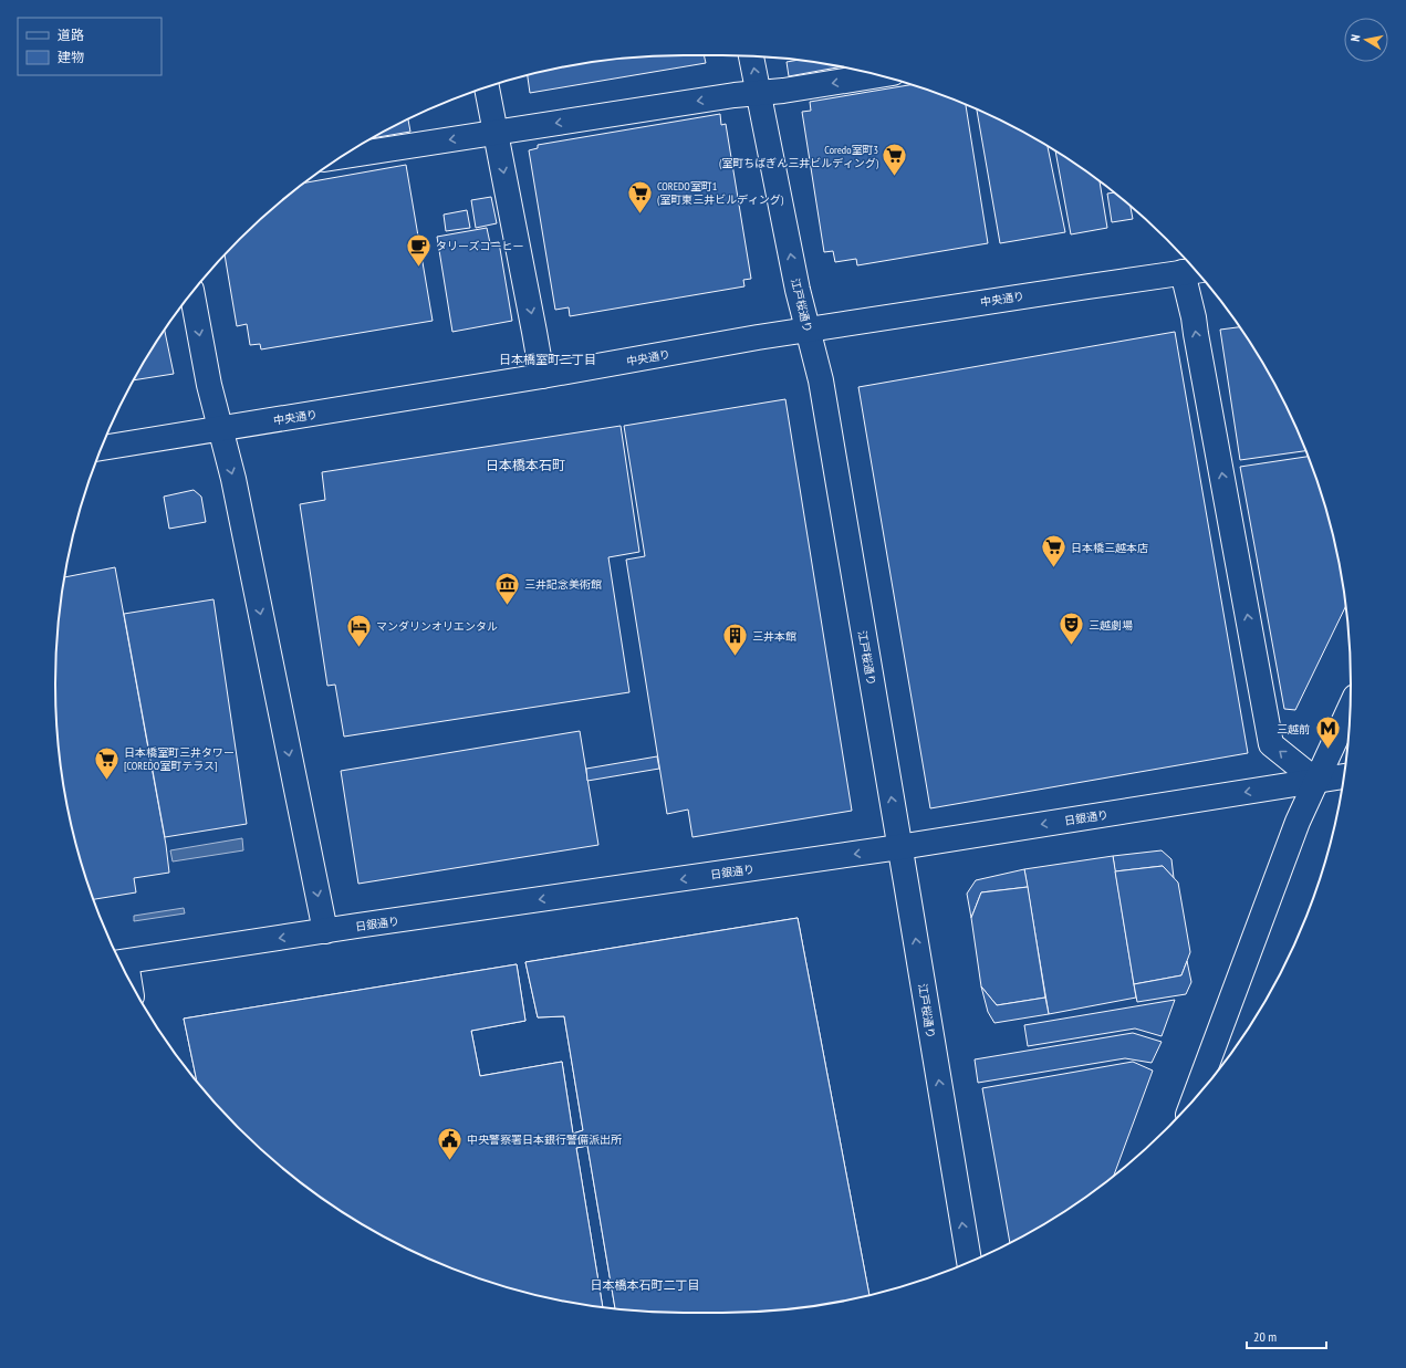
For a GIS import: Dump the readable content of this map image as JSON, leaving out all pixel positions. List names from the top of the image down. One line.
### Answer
{"streets":{"main road":["中央通り","江戸桜通り","日銀通り"]},"crossings":[["中央通り","江戸桜通り"],["江戸桜通り","日銀通り"]],"one_way":["江戸桜通り","日銀通り"],"districts":["日本橋室町二丁目","日本橋本石町","日本橋本石町二丁目"],"places":{"supermarket":["Coredo室町3 (室町ちばぎん三井ビルディング)","COREDO室町1 (室町東三井ビルディング)","日本橋三越本店","日本橋室町三井タワー [COREDO室町テラス]"],"cafe":["タリーズコーヒー"],"museum":["三井記念美術館"],"theatre":["三越劇場"],"hotel":["マンダリンオリエンタル"],"building":["三井本館"],"metro station":["三越前"],"public building":["中央警察署日本銀行警備派出所"]},"legend":["道路","建物"],"scale_bar":"20 m","north":"left"}
